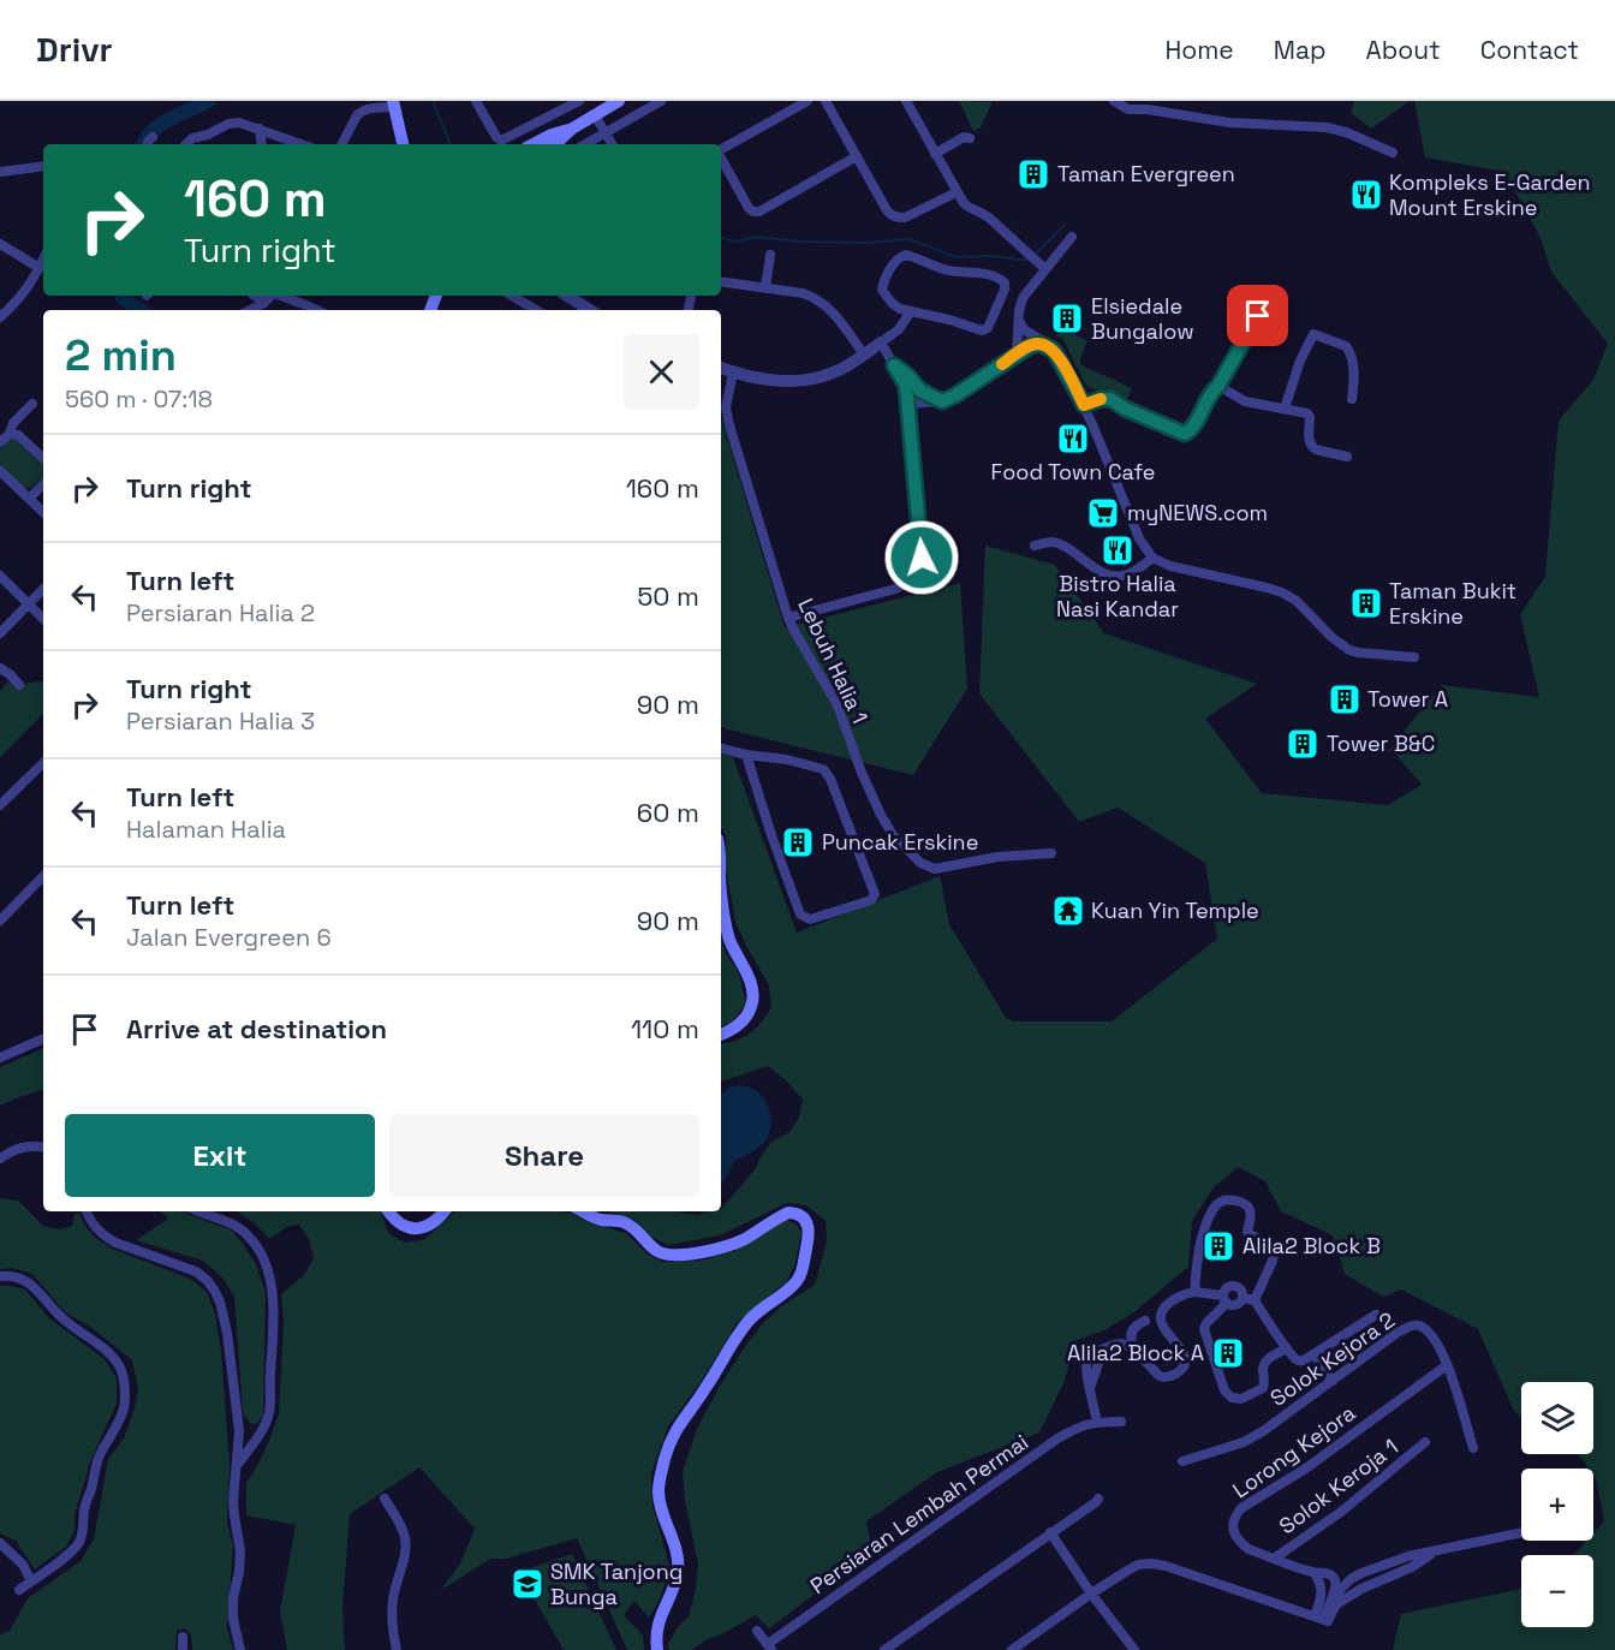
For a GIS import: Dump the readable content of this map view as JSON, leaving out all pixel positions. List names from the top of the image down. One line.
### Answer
{"streets":{"street":["Lebuh Halia 1","Solok Kejora 2","Lorong Kejora","Solok Keroja 1","Persiaran Lembah Permai"]},"crossings":[["Solok Kejora 2","Lorong Kejora"],["Lorong Kejora","Solok Keroja 1"]],"places":{"building":["Taman Evergreen","Elsiedale Bungalow","Taman Bukit Erskine","Tower A","Tower B&C","Puncak Erskine","Alila2 Block B","Alila2 Block A"],"restaurant":["Kompleks E-Garden Mount Erskine","Food Town Cafe","Bistro Halia Nasi Kandar"],"supermarket":["myNEWS.com"],"temple":["Kuan Yin Temple"],"school or university":["SMK Tanjong Bunga"]},"page":{"header":"Drivr","nav":["Home","Map","About","Contact"],"turn":["160 m","Turn right"],"heading":["2 min","560 m · 07:18"],"list":[{"name":"Turn right","value":"160 m"},{"name":"Turn left","note":"Persiaran Halia 2","value":"50 m"},{"name":"Turn right","note":"Persiaran Halia 3","value":"90 m"},{"name":"Turn left","note":"Halaman Halia","value":"60 m"},{"name":"Turn left","note":"Jalan Evergreen 6","value":"90 m"},{"name":"Arrive at destination","value":"110 m"}],"buttons":["Exit","Share"],"map_buttons":["+","−"]}}
